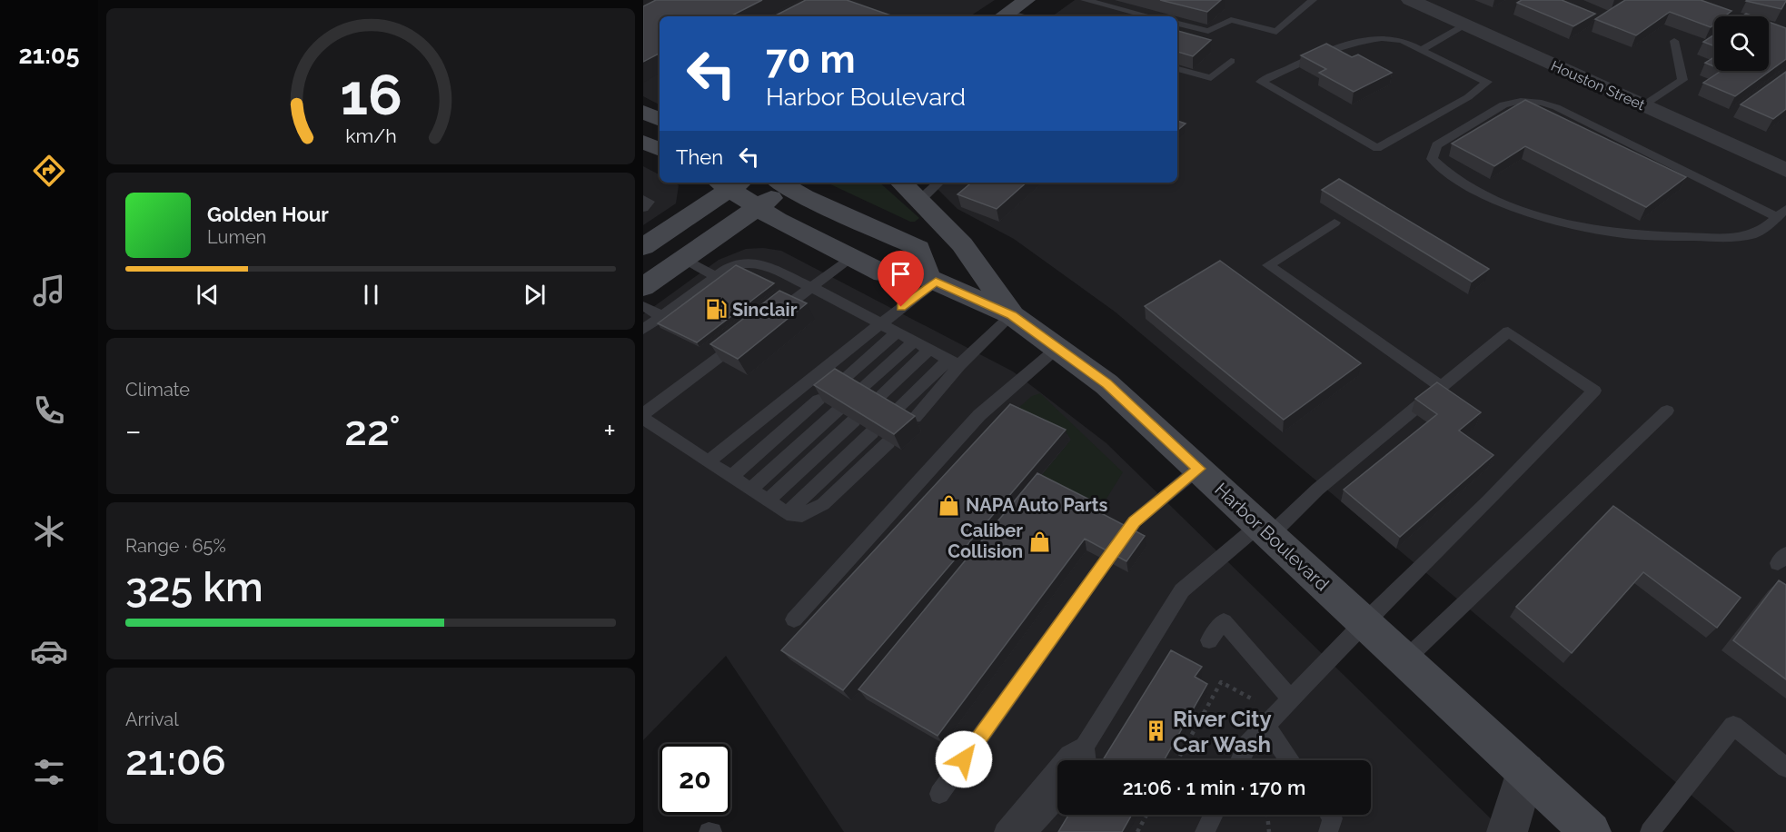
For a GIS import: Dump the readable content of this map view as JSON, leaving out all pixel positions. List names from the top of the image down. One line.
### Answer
{"streets":{"main road":["Harbor Boulevard"],"street":["Houston Street"]},"places":{"fuel station":["Sinclair"],"shop":["NAPA Auto Parts","Caliber Collision"],"building":["River City Car Wash"]},"page":{"tabs":"21:05","turn":["70 m","Harbor Boulevard"],"then":"Then","song":["Golden Hour","Lumen"],"tile":["Climate",["Range · 65%","325 km"],["Arrival","21:06"]],"heat":["−","22°","+"],"limit":"20","trip":"21:06 · 1 min · 170 m","gauge":["16","km/h"]}}
